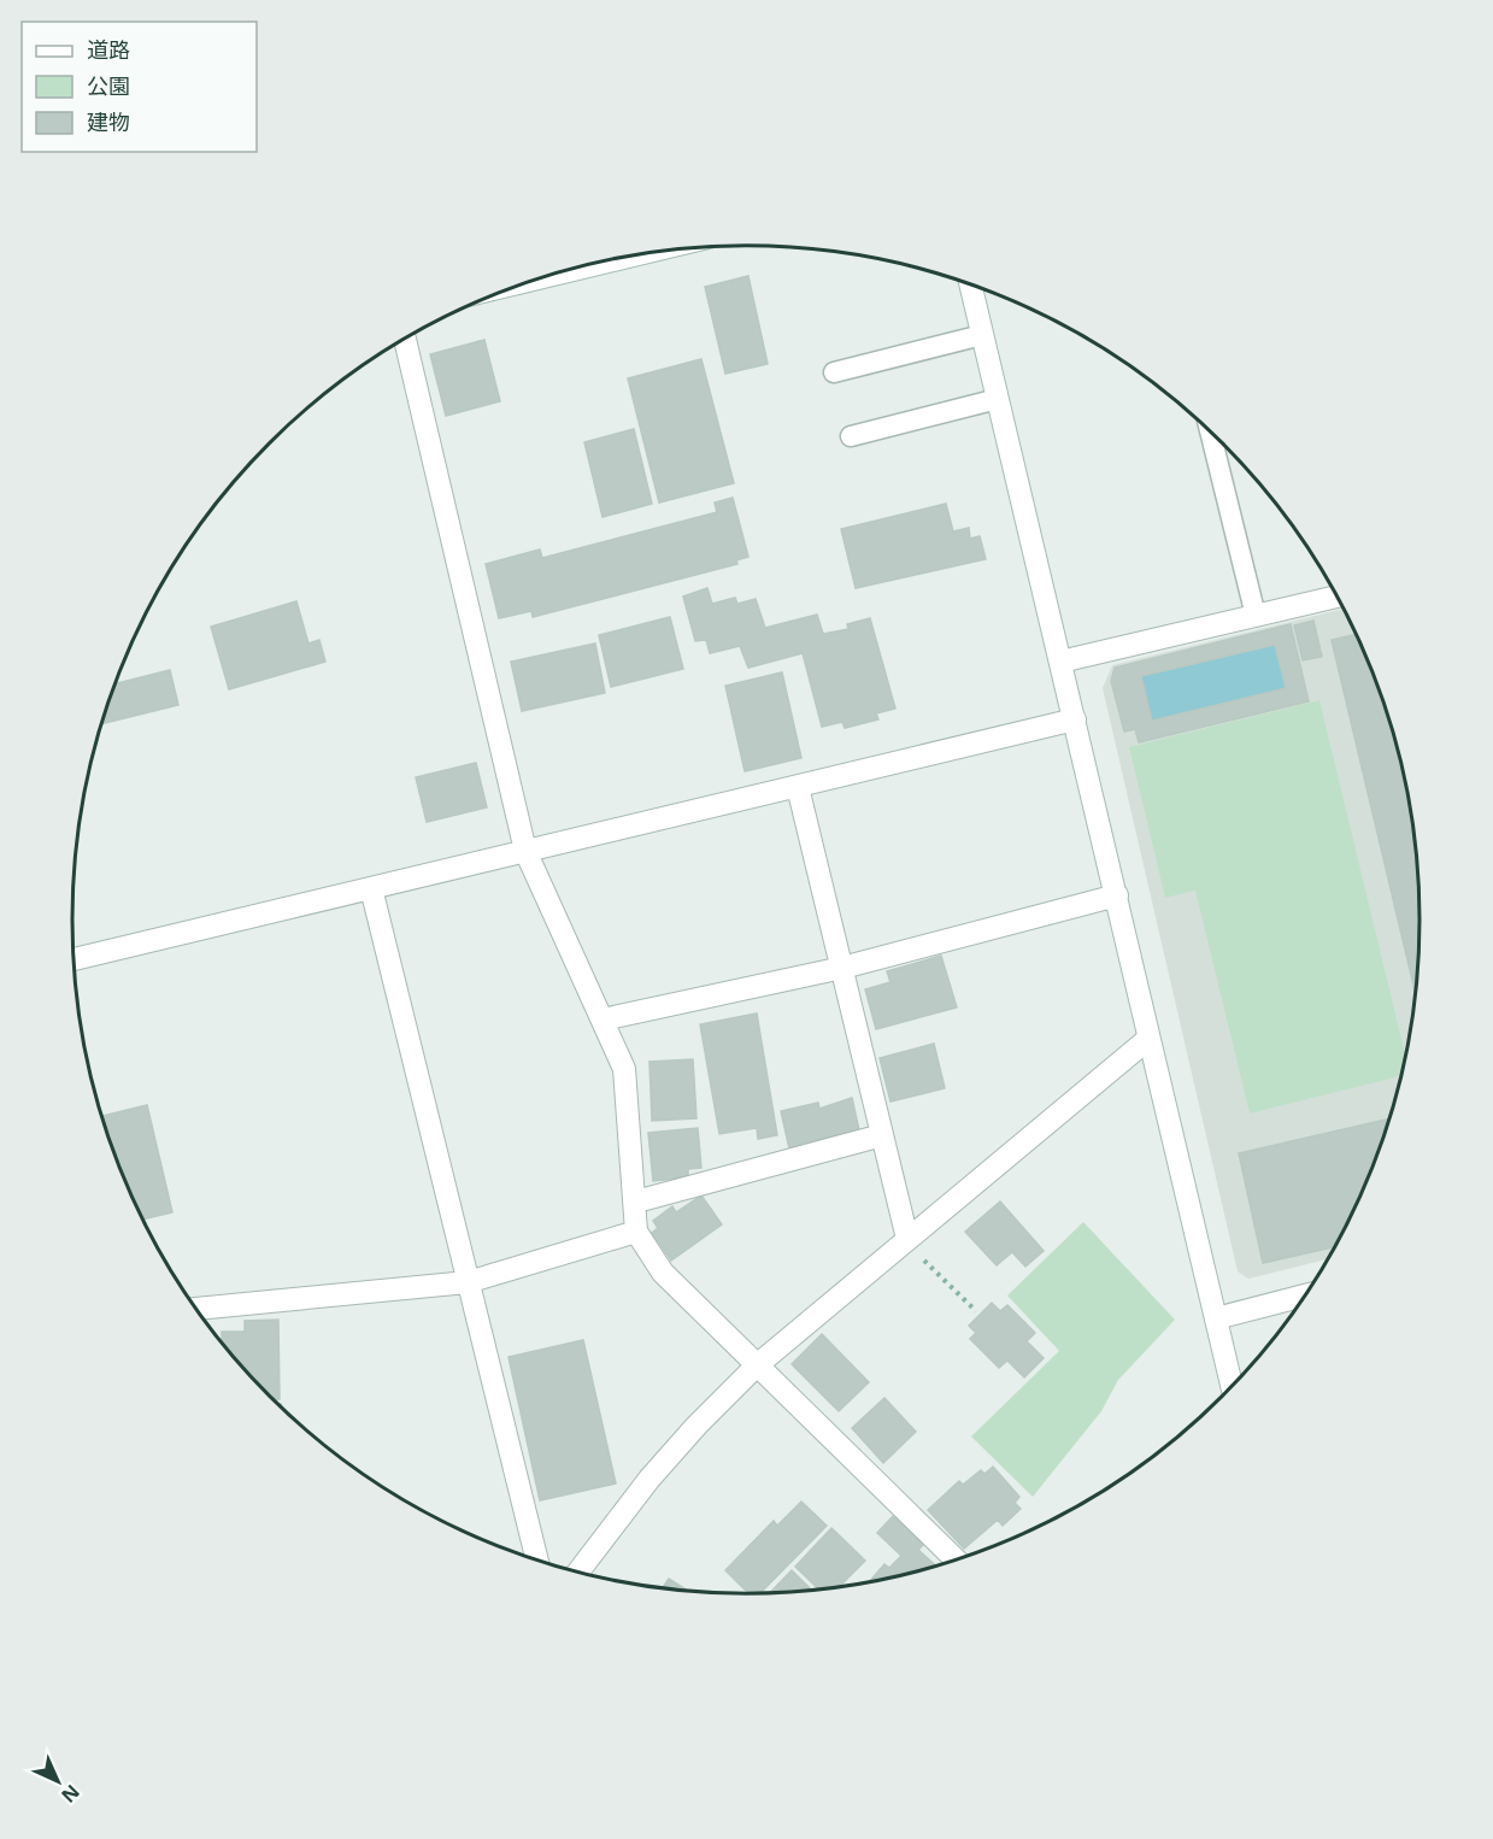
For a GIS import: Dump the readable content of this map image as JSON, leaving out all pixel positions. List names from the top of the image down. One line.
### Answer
{"legend":["道路","公園","建物"],"north":"bottom right"}
